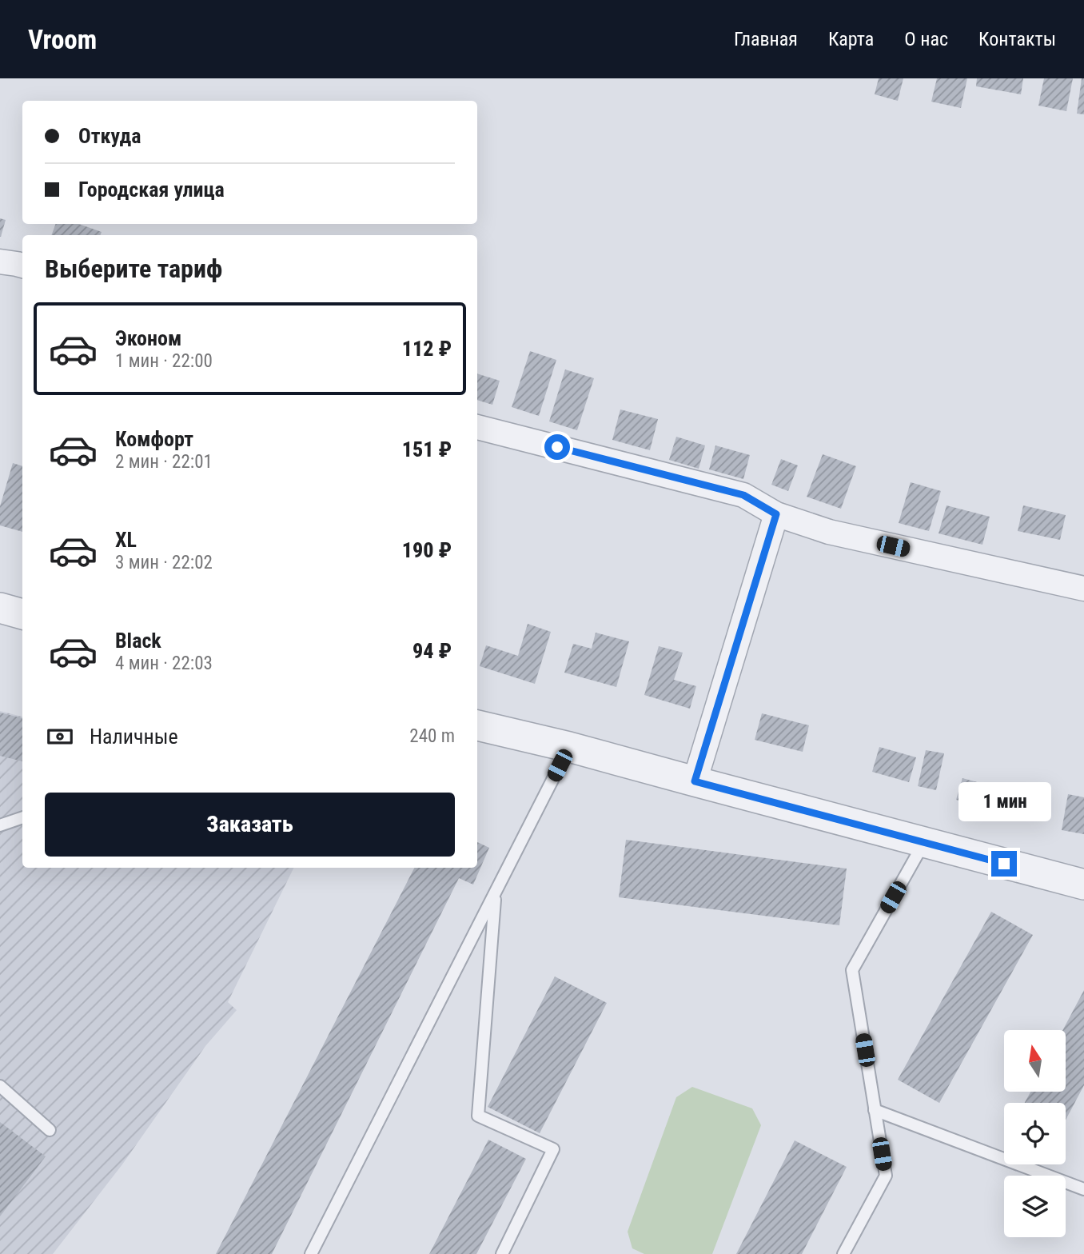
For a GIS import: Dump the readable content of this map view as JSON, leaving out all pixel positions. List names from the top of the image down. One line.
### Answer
{"north":"top","page":{"header":"Vroom","nav":["Главная","Карта","О нас","Контакты"],"banner":["Откуда","Городская улица"],"heading":"Выберите тариф","list":[{"name":"Эконом","note":"1 мин · 22:00","value":"112 ₽"},{"name":"Комфорт","note":"2 мин · 22:01","value":"151 ₽"},{"name":"XL","note":"3 мин · 22:02","value":"190 ₽"},{"name":"Black","note":"4 мин · 22:03","value":"94 ₽"}],"pay":["Наличные","240 m"],"buttons":"Заказать","bubble":"1 мин"}}
